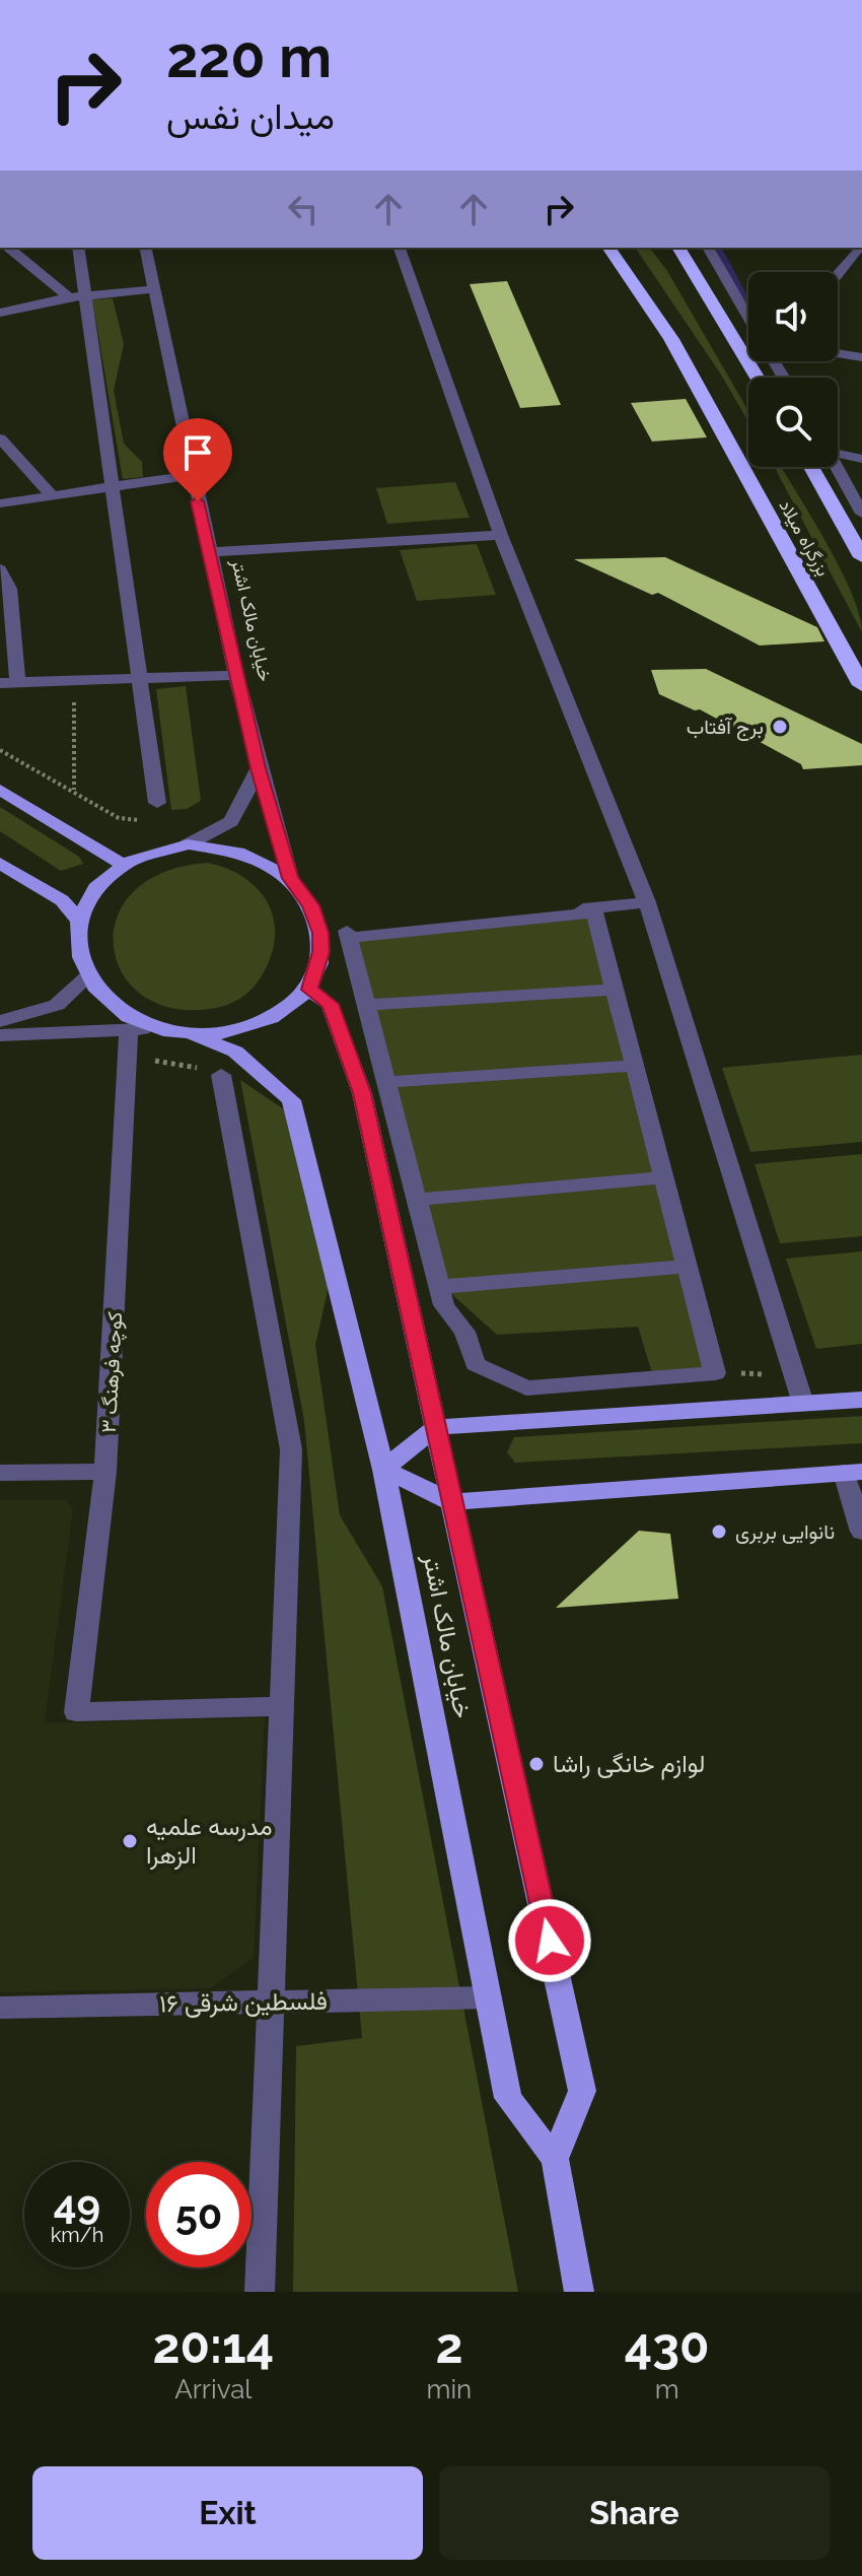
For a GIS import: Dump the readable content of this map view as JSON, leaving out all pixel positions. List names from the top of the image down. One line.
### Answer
{"streets":{"highway":["بزرگراه میلاد"],"main road":["خیابان مالک اشتر"],"street":["کوچه فرهنگ ۳","فلسطین شرقی ۱۶"]},"crossings":[["خیابان مالک اشتر","فلسطین شرقی ۱۶"]],"places":["برج آفتاب","نانوایی بربری","لوازم خانگی راشا","مدرسه علمیه الزهرا"],"page":{"turn":["220 m","میدان نفس"],"speed":"49 km/h","limit":"50","eta":["20:14","Arrival","2","min","430","m"],"buttons":["Exit","Share"]}}
